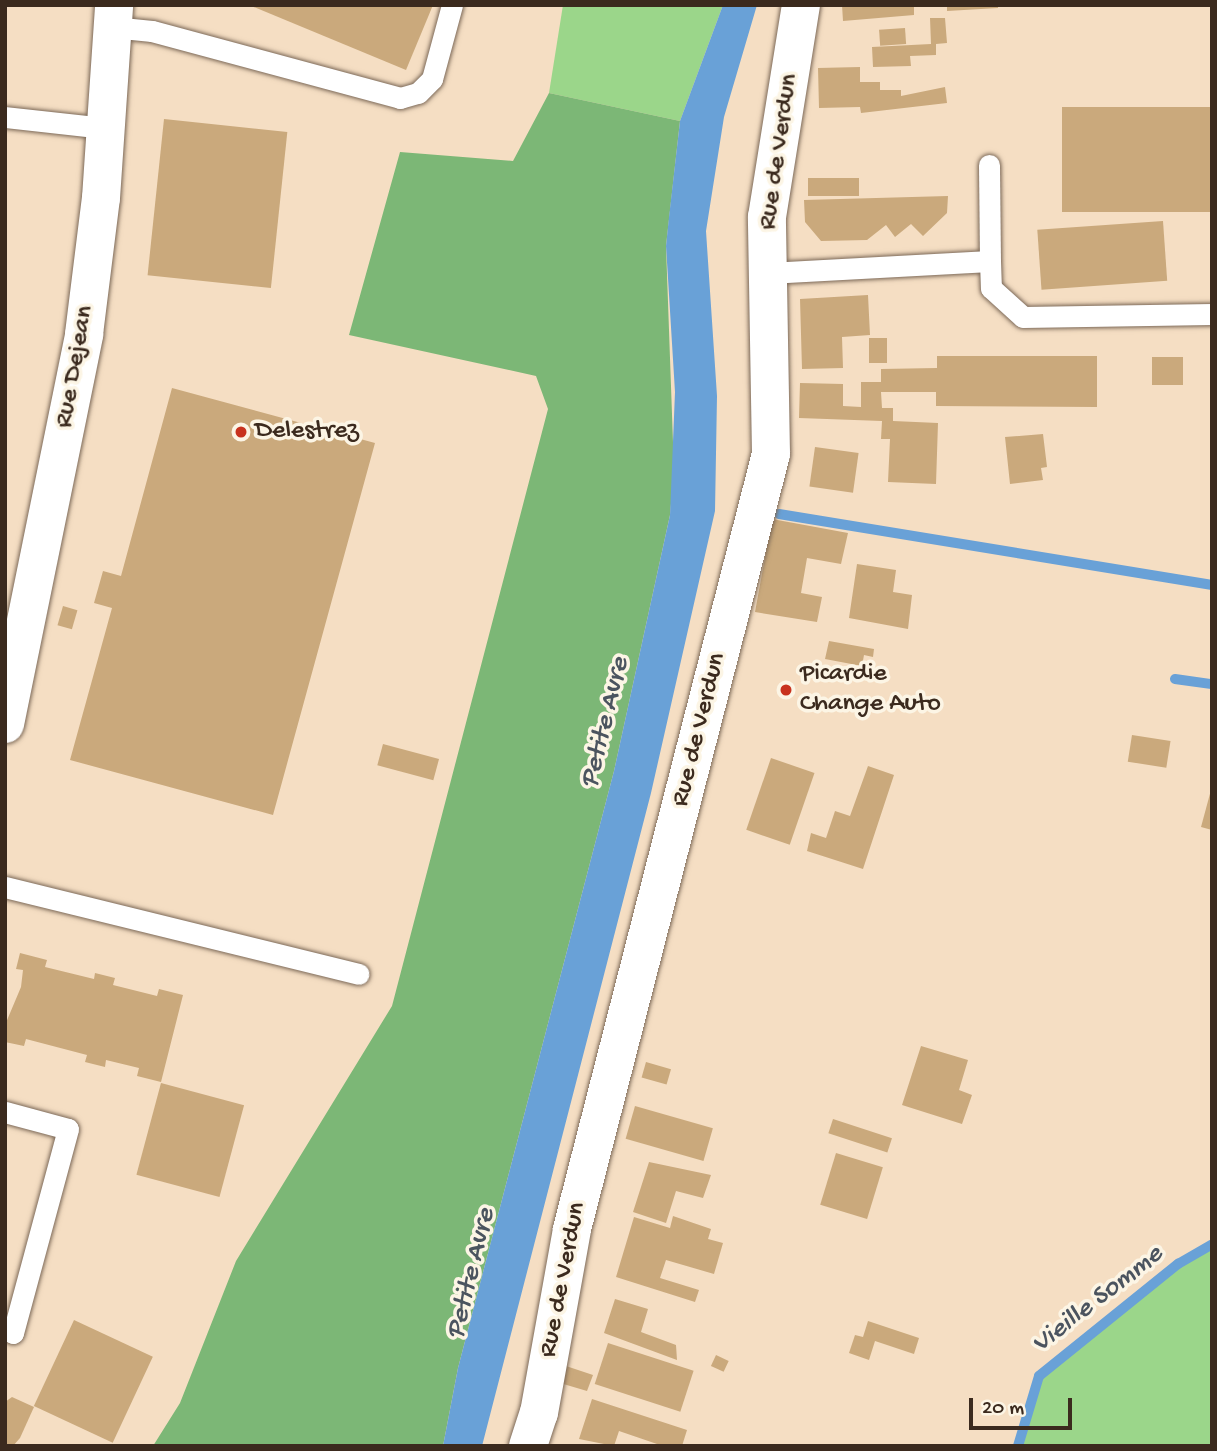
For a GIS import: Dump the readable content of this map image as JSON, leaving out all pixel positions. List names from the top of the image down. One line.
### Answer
{"streets":{"street":["Rue de Verdun","Rue Dejean"]},"water":["Petite Avre","Vieille Somme"],"places":["Delestrez","Picardie Change Auto"],"scale_bar":"20 m"}
